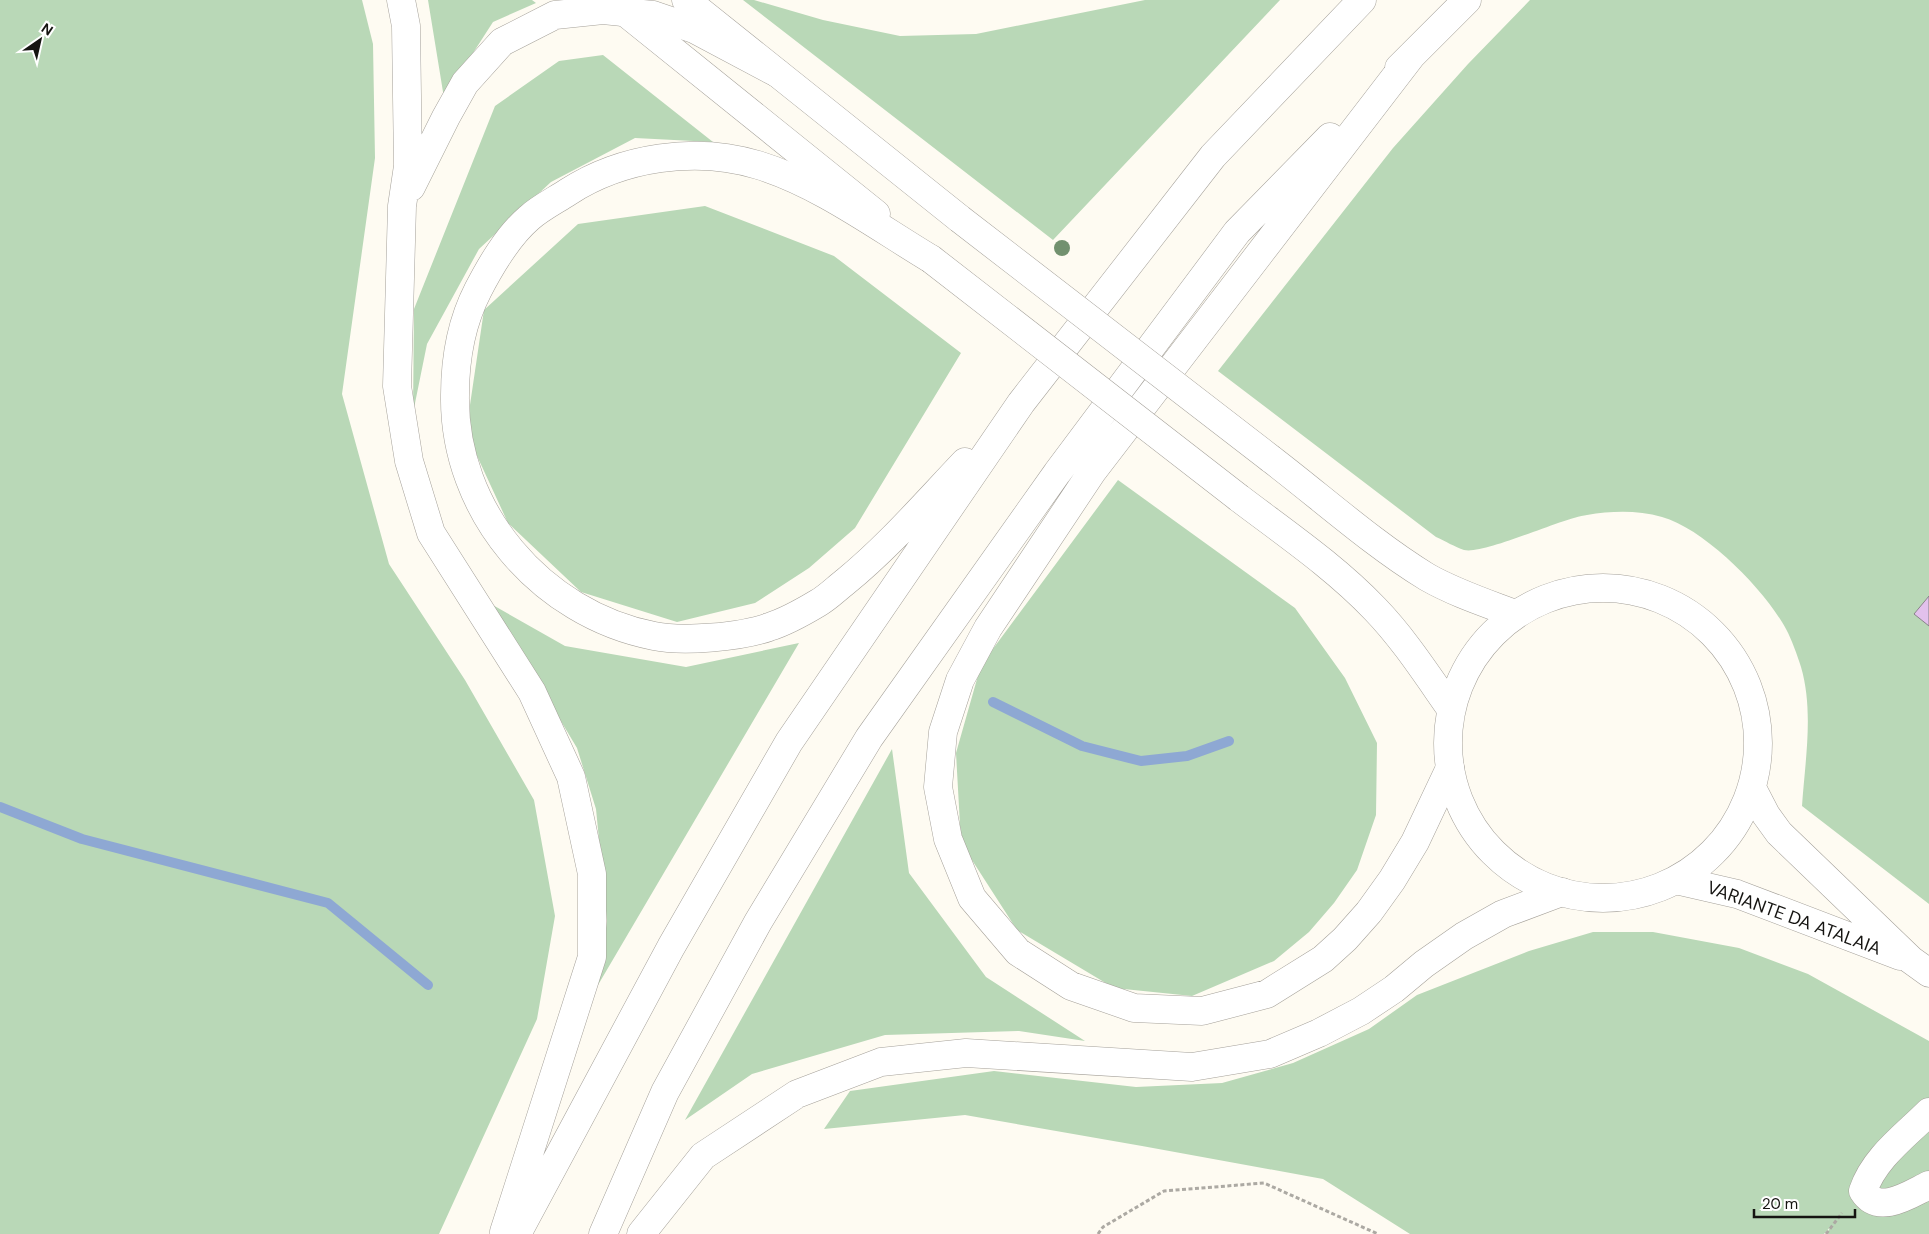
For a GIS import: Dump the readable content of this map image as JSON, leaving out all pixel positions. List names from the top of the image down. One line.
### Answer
{"streets":{"main road":["VARIANTE DA ATALAIA"]},"scale_bar":"20 m","north":"top right"}
